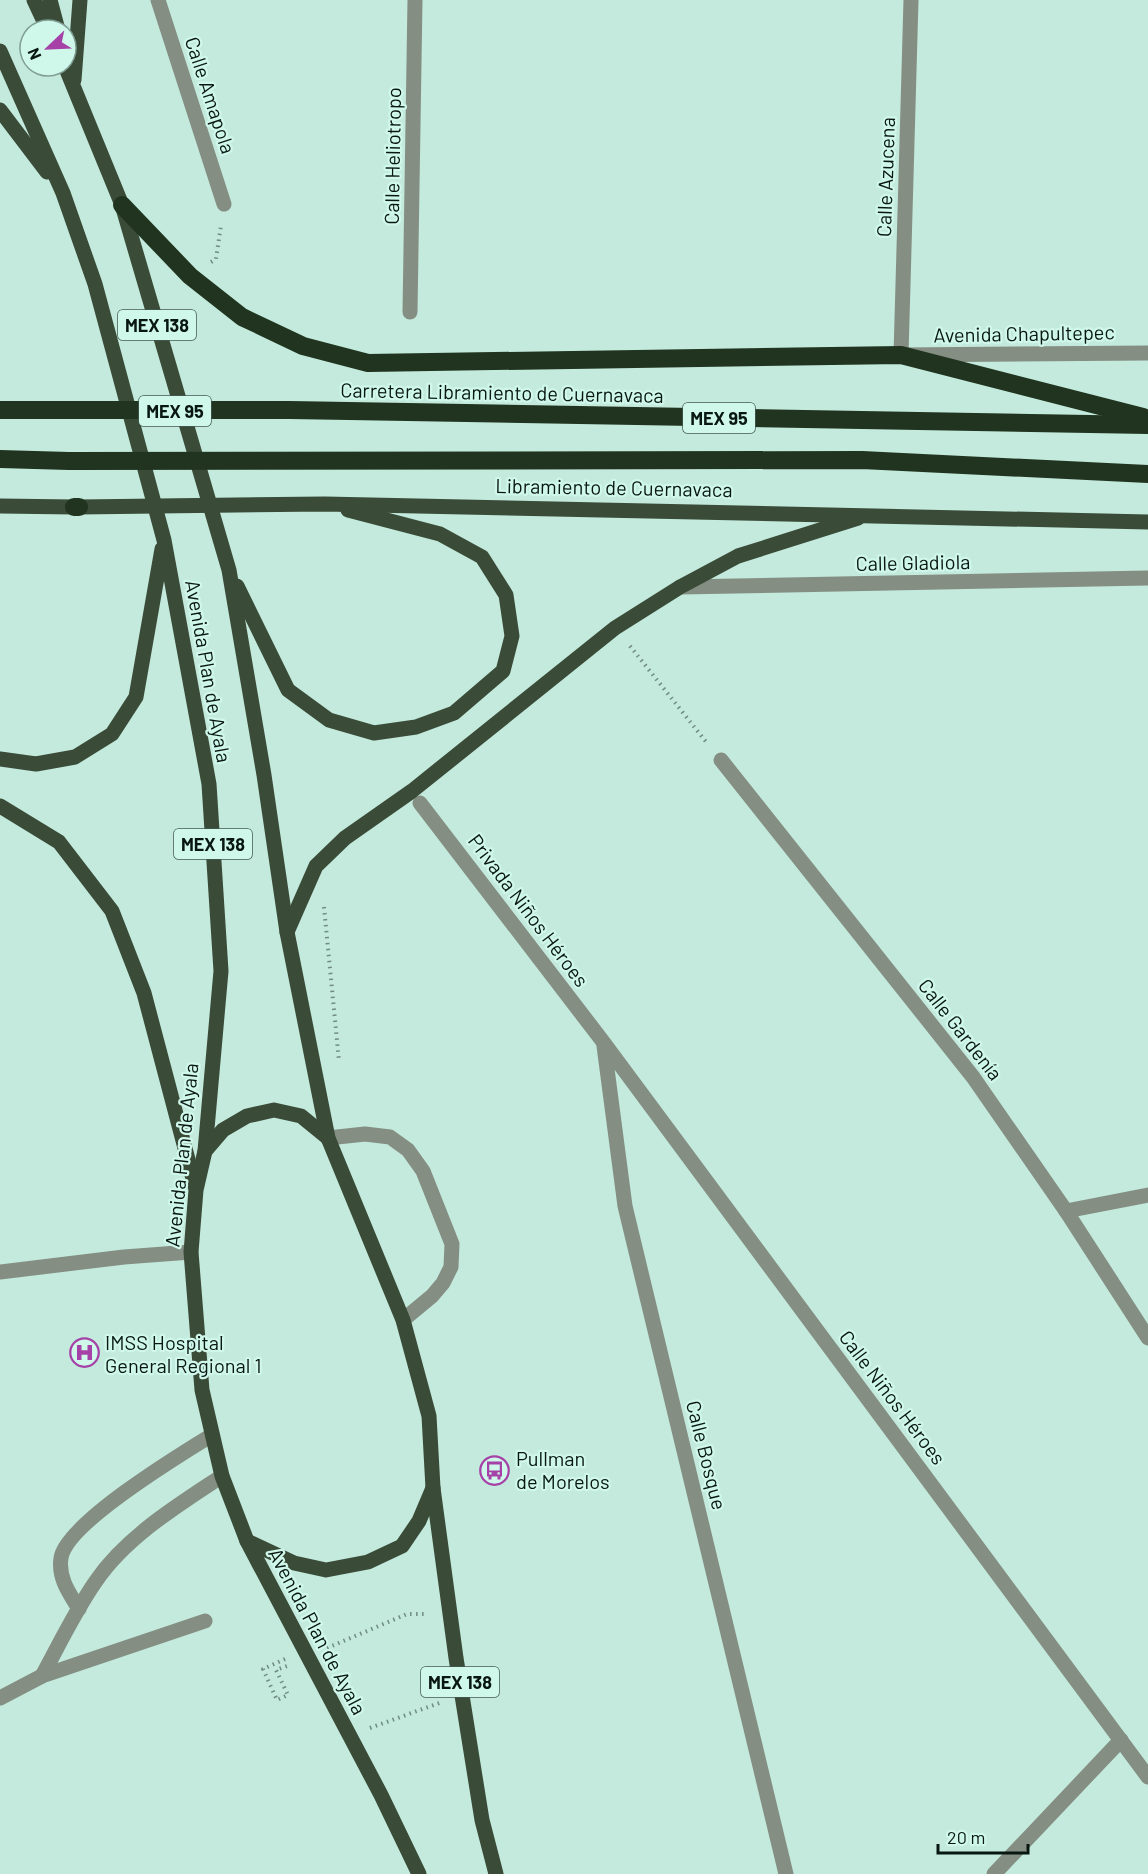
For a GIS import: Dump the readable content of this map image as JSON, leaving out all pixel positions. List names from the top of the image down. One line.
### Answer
{"streets":{"highway":["Carretera Libramiento de Cuernavaca","MEX 95"],"main road":["MEX 138","Libramiento de Cuernavaca","Avenida Plan de Ayala"],"street":["Calle Amapola","Calle Heliotropo","Calle Azucena","Avenida Chapultepec","Calle Gladiola","Privada Niños Héroes","Calle Gardenía","Calle Niños Héroes","Calle Bosque"]},"crossings":[["Calle Azucena","Avenida Chapultepec"],["MEX 138","Avenida Plan de Ayala"],["Privada Niños Héroes","Calle Niños Héroes"],["Privada Niños Héroes","Calle Bosque"],["Calle Niños Héroes","Calle Bosque"]],"places":{"hospital":["IMSS Hospital General Regional 1"],"bus stop":["Pullman de Morelos"]},"scale_bar":"20 m","north":"bottom left"}
